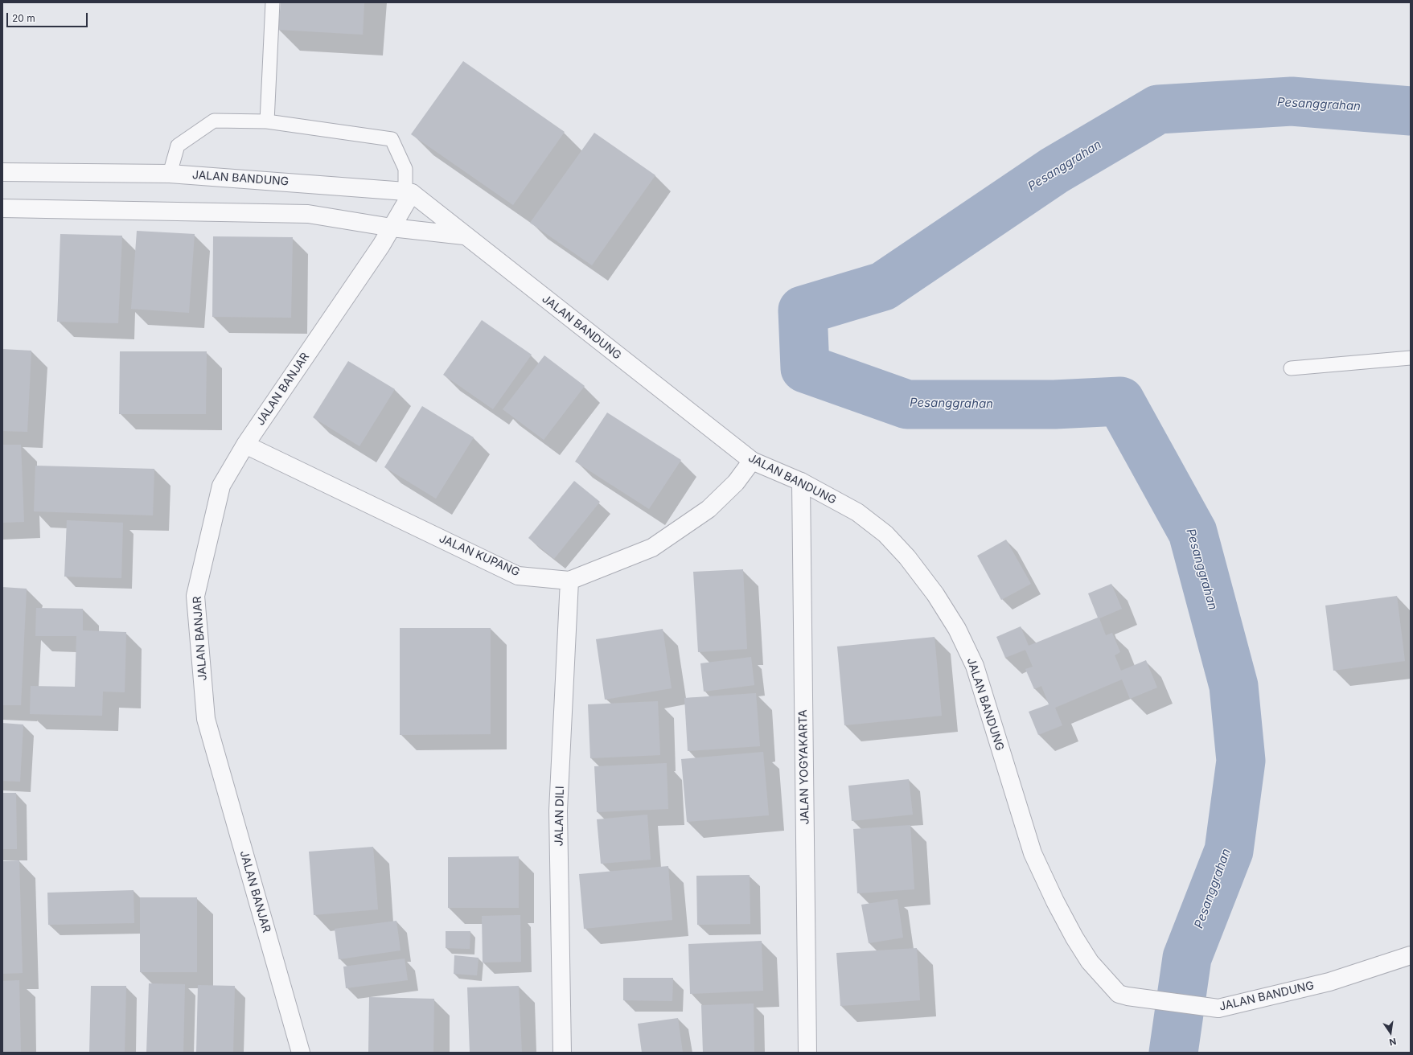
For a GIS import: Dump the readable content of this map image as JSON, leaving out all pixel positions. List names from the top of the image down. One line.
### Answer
{"streets":{"street":["JALAN BANDUNG","JALAN BANJAR","JALAN KUPANG","JALAN YOGYAKARTA","JALAN DILI"]},"crossings":[["JALAN BANDUNG","JALAN BANJAR"],["JALAN BANDUNG","JALAN KUPANG"],["JALAN BANDUNG","JALAN YOGYAKARTA"],["JALAN BANJAR","JALAN KUPANG"],["JALAN KUPANG","JALAN DILI"]],"water":["Pesanggrahan"],"scale_bar":"20 m","north":"bottom"}
